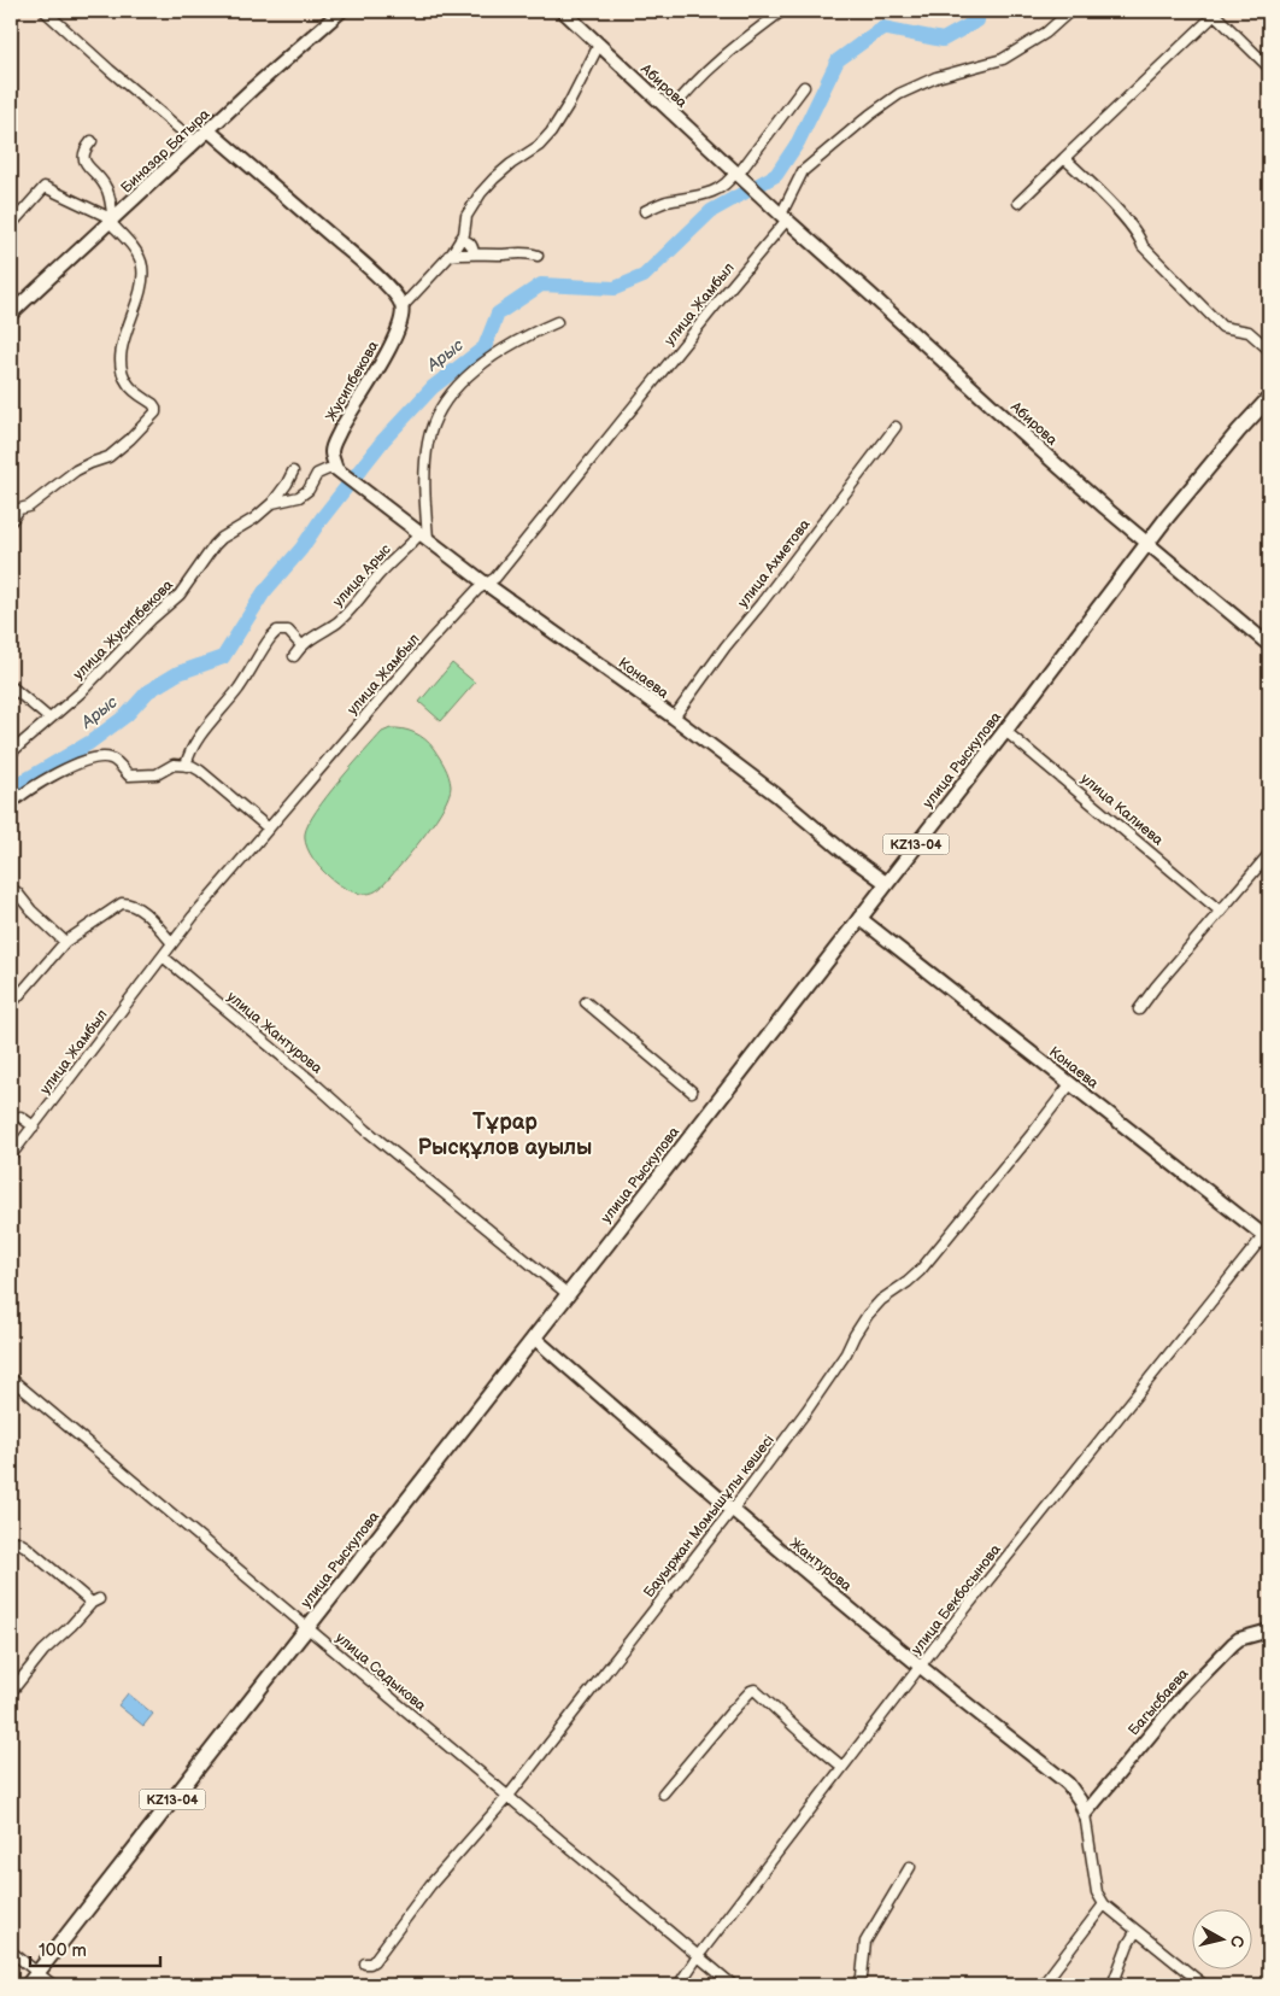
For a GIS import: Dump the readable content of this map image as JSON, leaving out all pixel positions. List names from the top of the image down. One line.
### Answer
{"streets":{"main road":["улица Рыскулова","KZ13-04"],"street":["Абирова","Биназар Батыра","улица Жамбыл","Жусипбекова","улица Ахметова","улица Арыс","улица Жусипбекова","Конаева","улица Калиева","улица Жантурова","Бауыржан Момышұлы көшесі","Жантурова","улица Бекбосынова","улица Садыкова","Багысбаева"]},"crossings":[["Абирова","улица Жамбыл"],["Абирова","улица Рыскулова"],["улица Жамбыл","Конаева"],["улица Жамбыл","улица Жантурова"],["Жусипбекова","улица Жусипбекова"],["Жусипбекова","Конаева"],["улица Ахметова","Конаева"],["улица Арыс","Конаева"],["улица Жусипбекова","Конаева"],["Конаева","улица Рыскулова"],["Конаева","Бауыржан Момышұлы көшесі"],["Конаева","улица Бекбосынова"],["улица Рыскулова","улица Калиева"],["улица Рыскулова","KZ13-04"],["улица Рыскулова","улица Жантурова"],["улица Рыскулова","Жантурова"],["улица Рыскулова","улица Садыкова"],["Бауыржан Момышұлы көшесі","Жантурова"],["Бауыржан Момышұлы көшесі","улица Садыкова"],["Жантурова","улица Бекбосынова"],["Жантурова","Багысбаева"],["улица Бекбосынова","улица Садыкова"]],"districts":["Тұрар Рысқұлов ауылы"],"water":["Арыс"],"scale_bar":"100 m","north":"right"}
